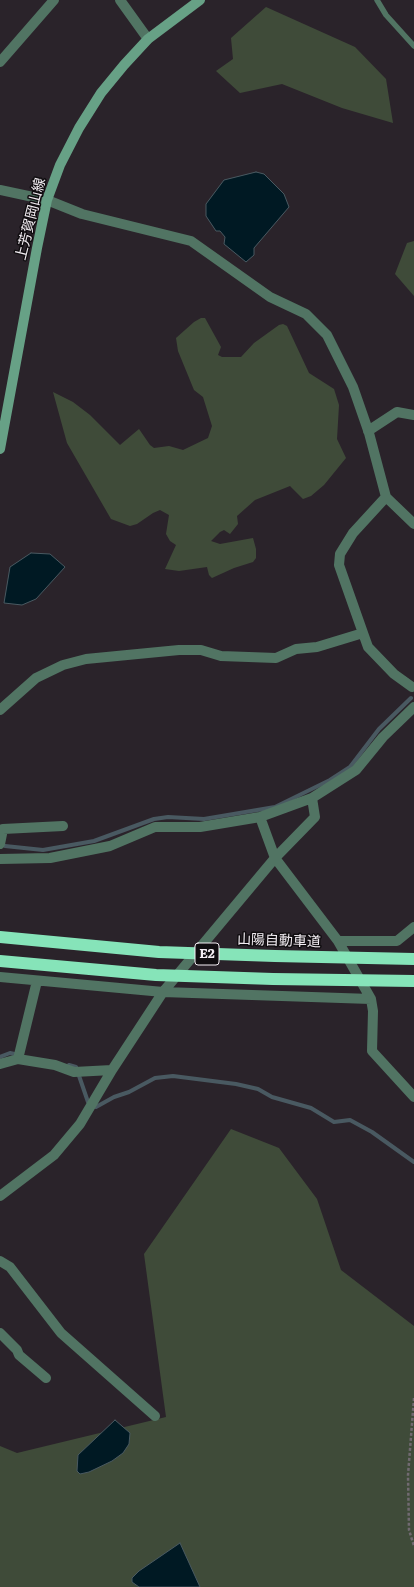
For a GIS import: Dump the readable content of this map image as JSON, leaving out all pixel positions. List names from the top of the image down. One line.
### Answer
{"streets":{"highway":["山陽自動車道","E2"],"main road":["上芳賀岡山線"]}}
